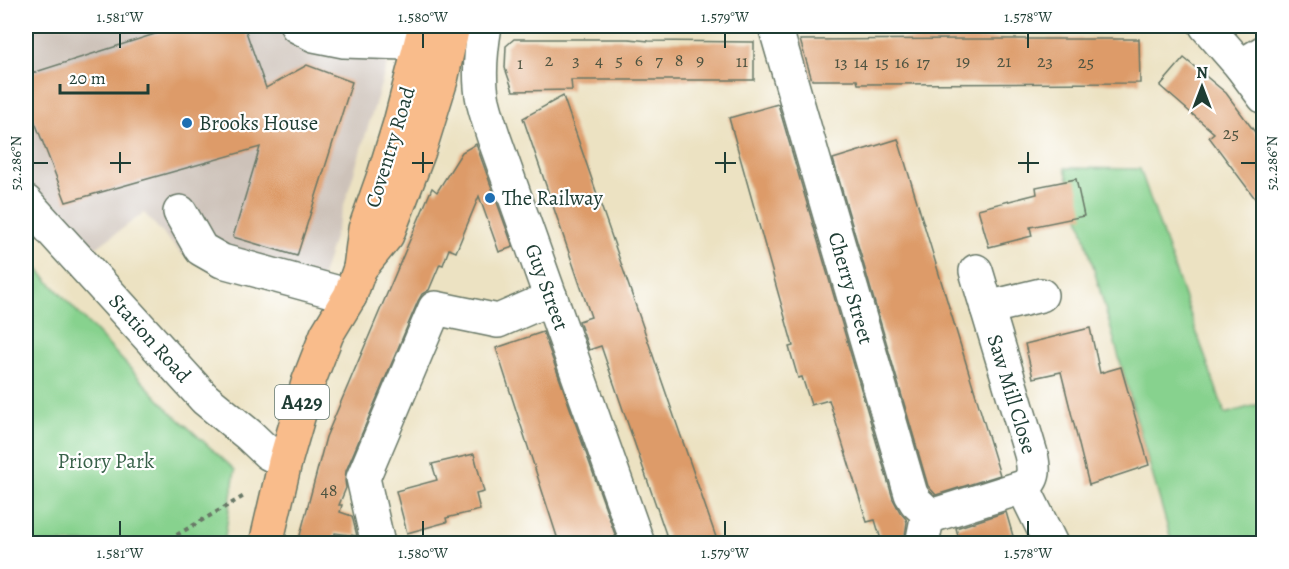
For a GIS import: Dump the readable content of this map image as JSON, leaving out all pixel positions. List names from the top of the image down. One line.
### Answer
{"streets":{"main road":["Coventry Road","A429"],"street":["Guy Street","Cherry Street","Station Road","Saw Mill Close"]},"crossings":[["Coventry Road","Station Road"],["Cherry Street","Saw Mill Close"]],"parks":["Priory Park"],"places":["Brooks House","The Railway"],"house_numbers":["2","3","4","5","6","7","8","9","11","19","21","23","13","14","15","16","17","25","1","25","48"],"scale_bar":"20 m","north":"top","coordinates":["1.581°W","1.580°W","1.579°W","1.578°W","52.286°N"]}
